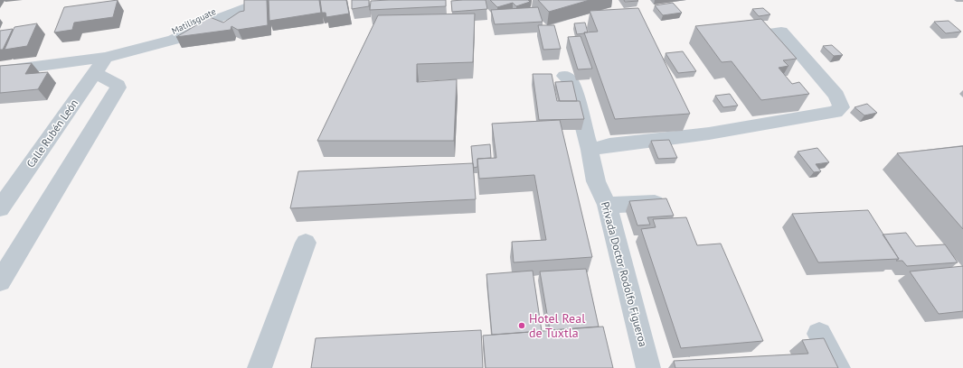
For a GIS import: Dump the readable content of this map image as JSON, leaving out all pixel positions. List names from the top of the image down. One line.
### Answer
{"streets":{"street":["Matilisguate","Calle Rubén León","Privada Doctor Rodolfo Figueroa"]},"crossings":[["Matilisguate","Calle Rubén León"]],"places":["Hotel Real de Tuxtla"]}
